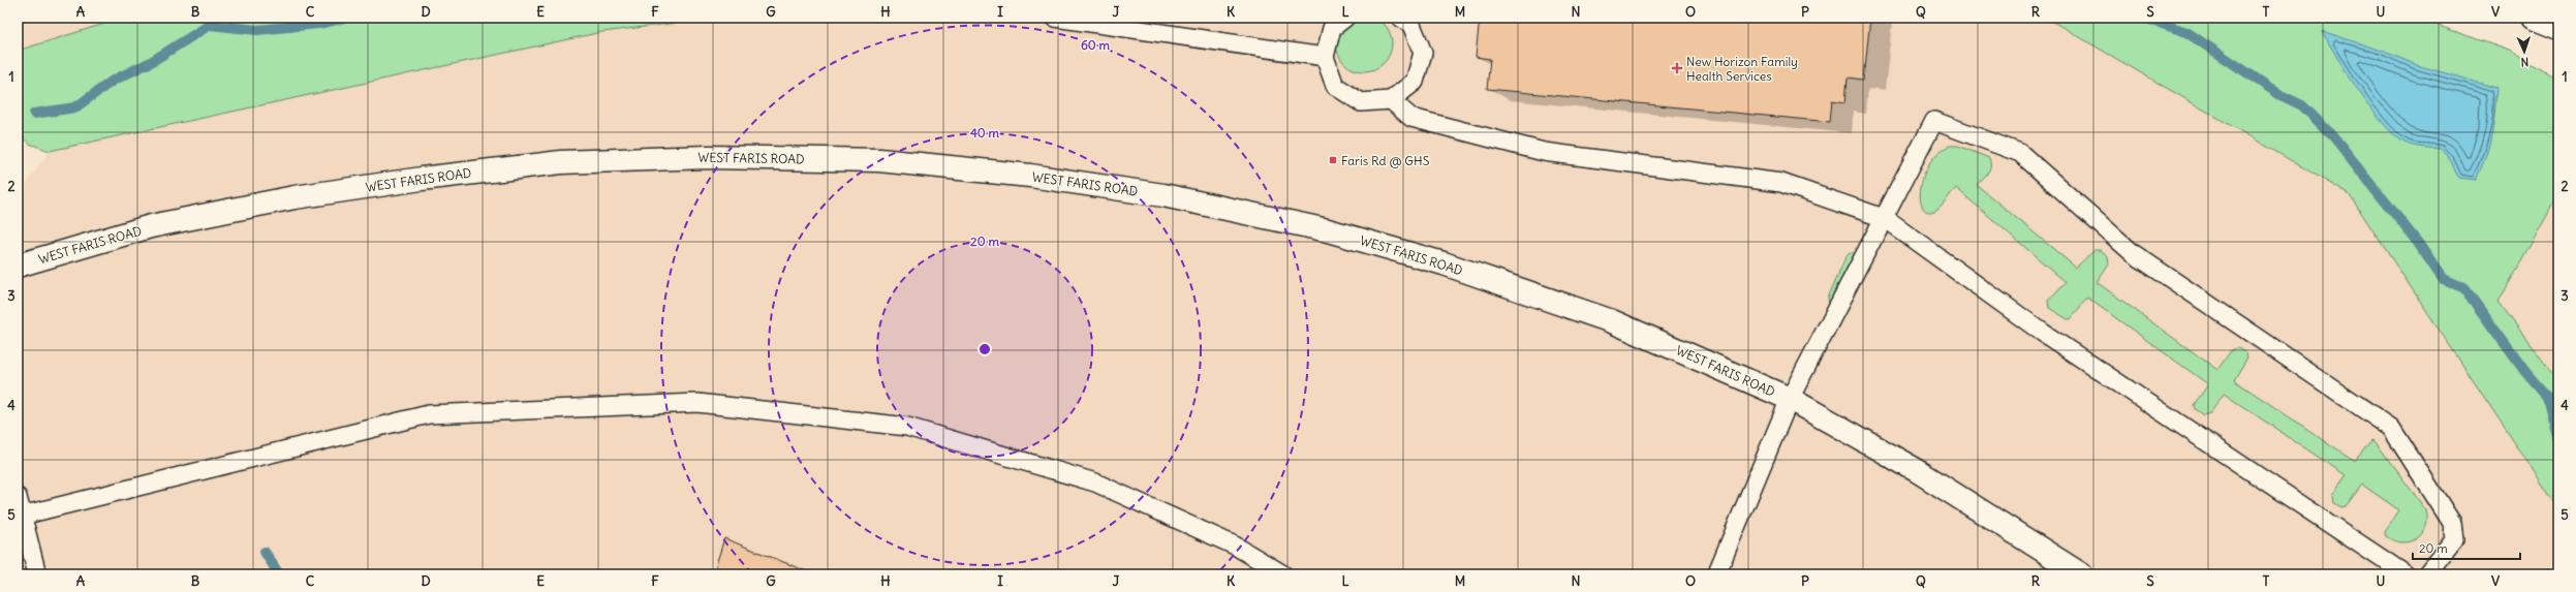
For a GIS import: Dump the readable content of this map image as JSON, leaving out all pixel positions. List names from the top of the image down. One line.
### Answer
{"streets":{"main road":["WEST FARIS ROAD"]},"places":{"health":["New Horizon Family Health Services"],"transit":["Faris Rd @ GHS"]},"scale_bar":"20 m","north":"bottom","grid":{"columns":["A","B","C","D","E","F","G","H","I","J","K","L","M","N","O","P","Q","R","S","T","U","V"],"rows":["1","2","3","4","5"]},"rings":["60 m","40 m","20 m"]}
